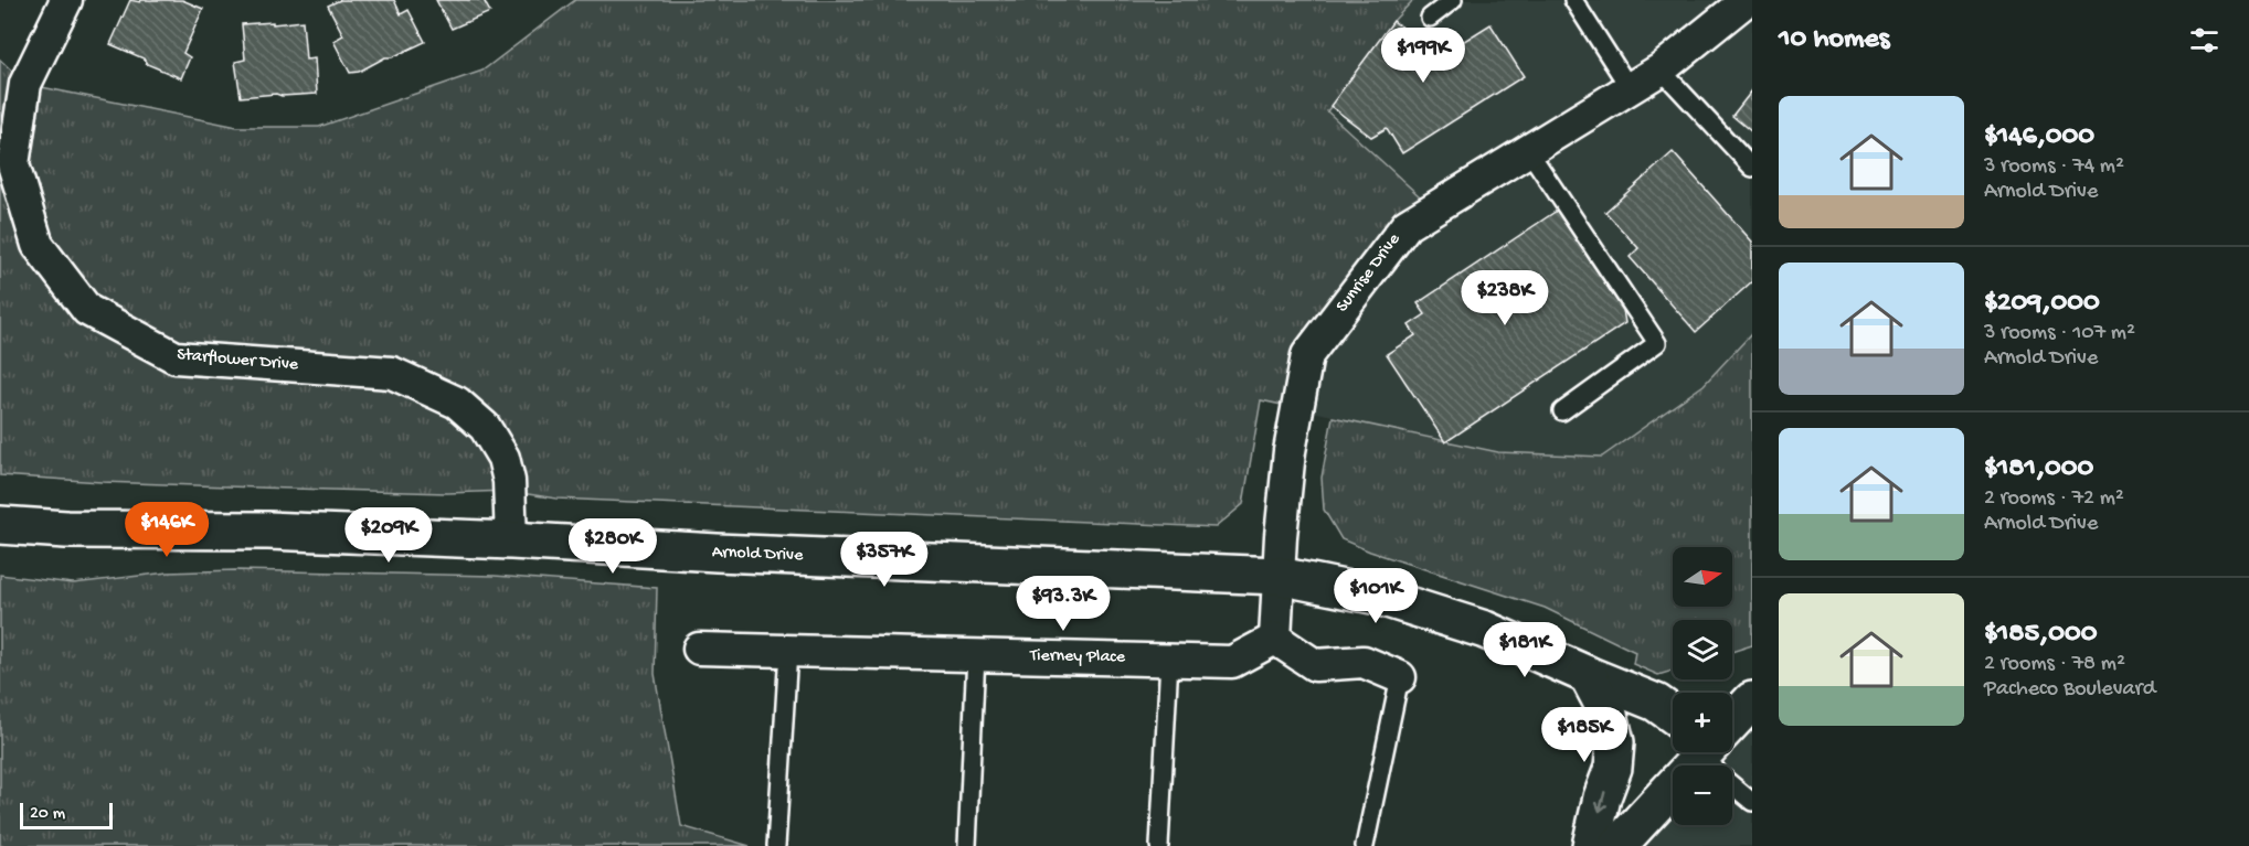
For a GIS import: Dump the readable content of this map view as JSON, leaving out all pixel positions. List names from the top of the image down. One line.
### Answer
{"streets":{"street":["Sunrise Drive","Starflower Drive","Arnold Drive","Tierney Place"]},"crossings":[["Sunrise Drive","Arnold Drive"],["Sunrise Drive","Tierney Place"],["Starflower Drive","Arnold Drive"]],"scale_bar":"20 m","north":"right","page":{"heading":"10 homes","price":["$199K","$238K","$146K","$209K","$280K","$357K","$101K","$93.3K","$181K","$185K"],"list":[{"name":"$146,000","note":"3 rooms · 74 m² · Arnold Drive"},{"name":"$209,000","note":"3 rooms · 107 m² · Arnold Drive"},{"name":"$181,000","note":"2 rooms · 72 m² · Arnold Drive"},{"name":"$185,000","note":"2 rooms · 78 m² · Pacheco Boulevard"}],"map_buttons":["+","−"],"scale":"20 m"}}
